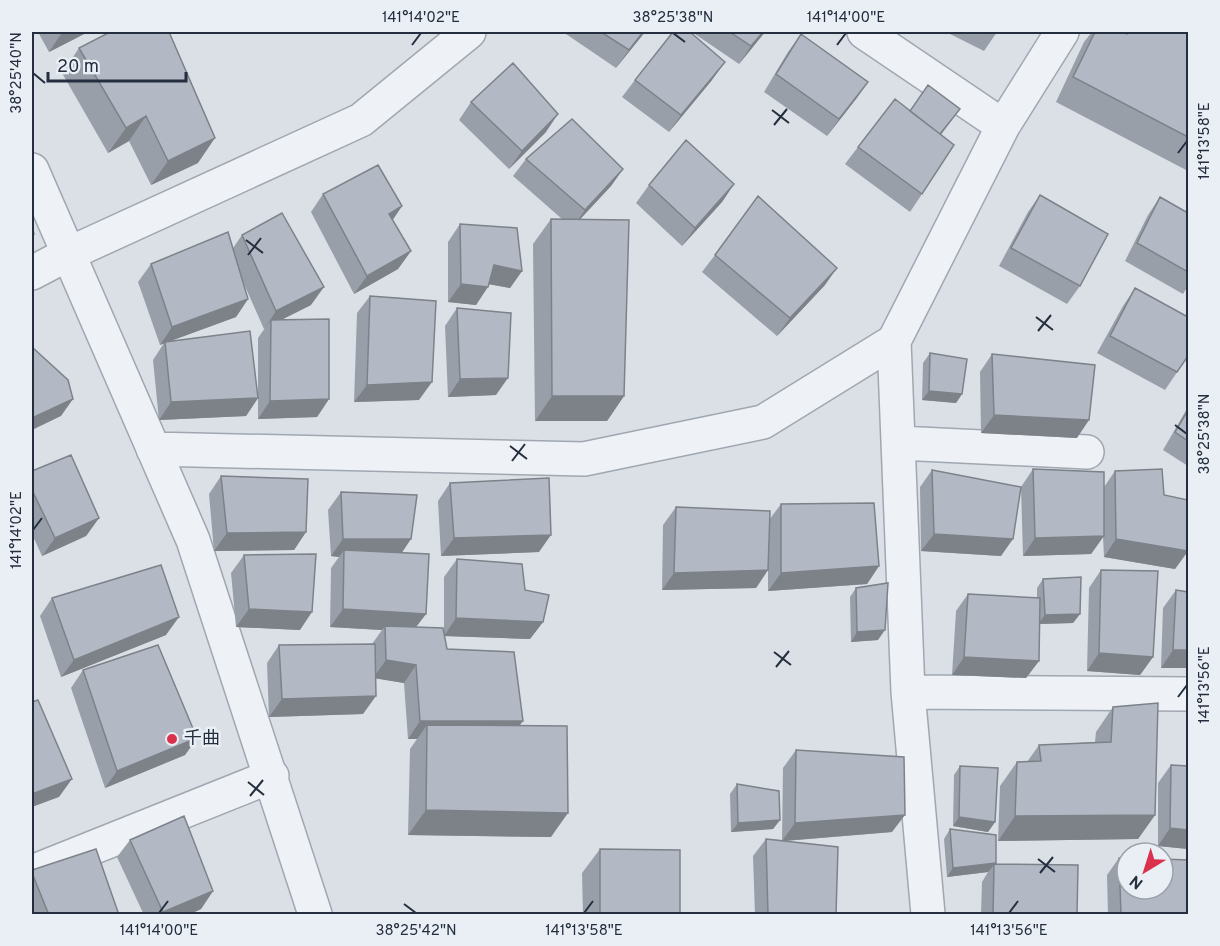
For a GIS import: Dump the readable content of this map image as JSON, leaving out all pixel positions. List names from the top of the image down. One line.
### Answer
{"places":["千曲"],"scale_bar":"20 m","north":"bottom left","coordinates":["141°14'02\"E","38°25'38\"N","141°14'00\"E","38°25'40\"N","141°13'58\"E","141°13'56\"E","38°25'42\"N"]}
